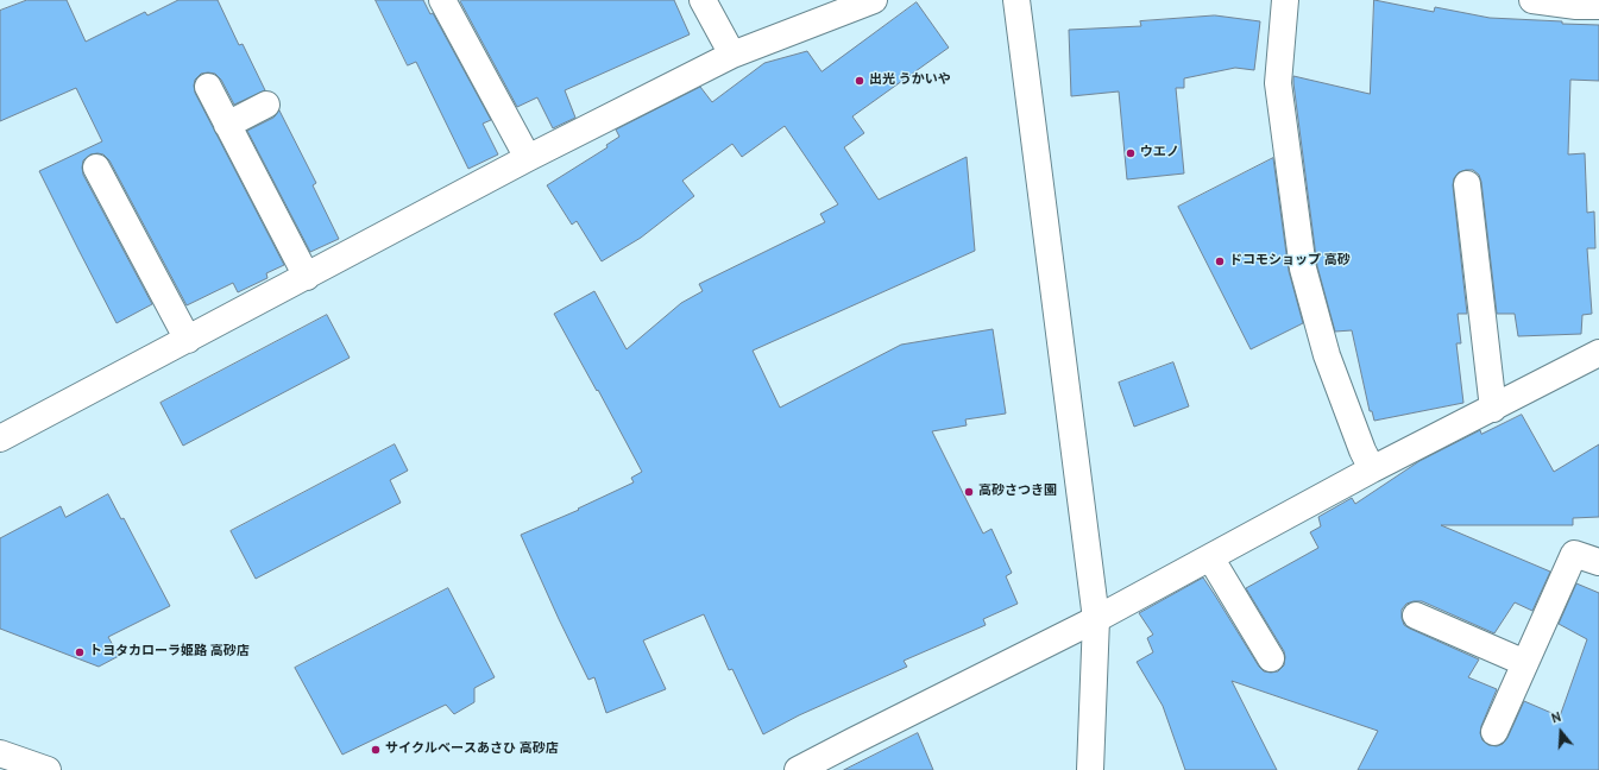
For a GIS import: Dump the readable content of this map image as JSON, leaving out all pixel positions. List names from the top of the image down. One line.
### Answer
{"places":["出光 うかいや","ウエノ","ドコモショップ 高砂","高砂さつき園","トヨタカローラ姫路 高砂店","サイクルベースあさひ 高砂店"],"north":"top"}
